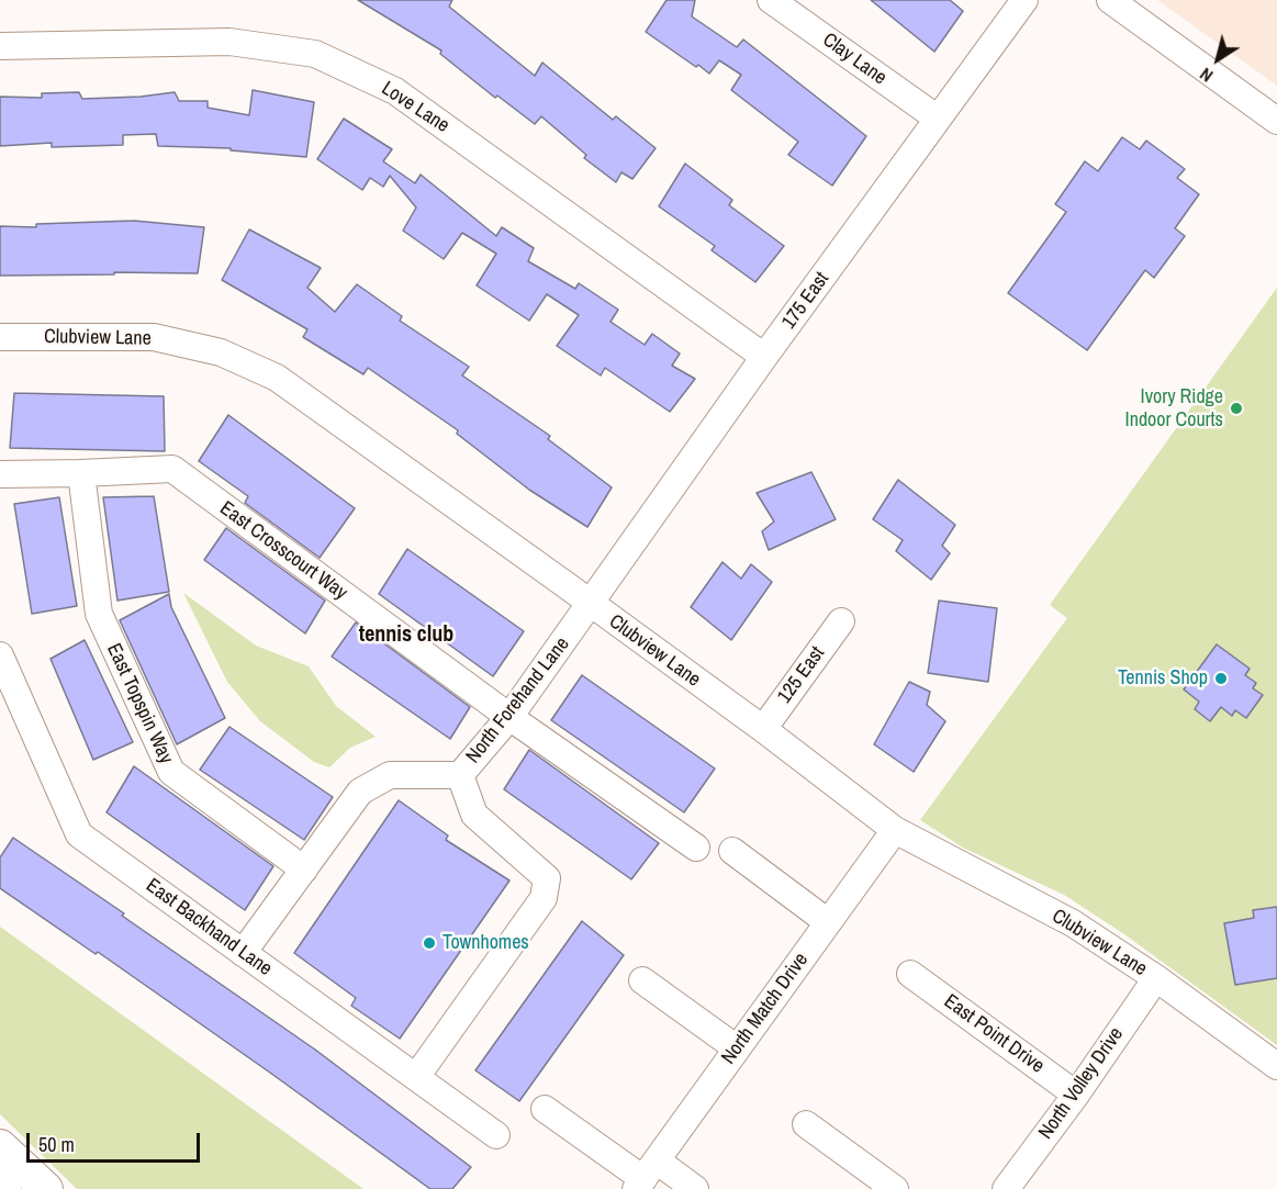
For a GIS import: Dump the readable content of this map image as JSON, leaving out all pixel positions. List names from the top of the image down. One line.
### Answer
{"streets":{"street":["Clay Lane","Love Lane","175 East","Clubview Lane","East Crosscourt Way","125 East","North Forehand Lane","East Topspin Way","East Backhand Lane","North Match Drive","East Point Drive","North Volley Drive"]},"crossings":[["Clay Lane","175 East"],["Love Lane","175 East"],["175 East","Clubview Lane"],["175 East","North Forehand Lane"],["Clubview Lane","125 East"],["Clubview Lane","North Forehand Lane"],["Clubview Lane","North Match Drive"],["Clubview Lane","North Volley Drive"],["East Crosscourt Way","North Forehand Lane"],["East Crosscourt Way","East Topspin Way"],["North Forehand Lane","East Topspin Way"],["North Forehand Lane","East Backhand Lane"],["East Point Drive","North Volley Drive"]],"districts":["tennis club"],"places":["Ivory Ridge Indoor Courts","Tennis Shop","Townhomes"],"scale_bar":"50 m","north":"bottom left"}
